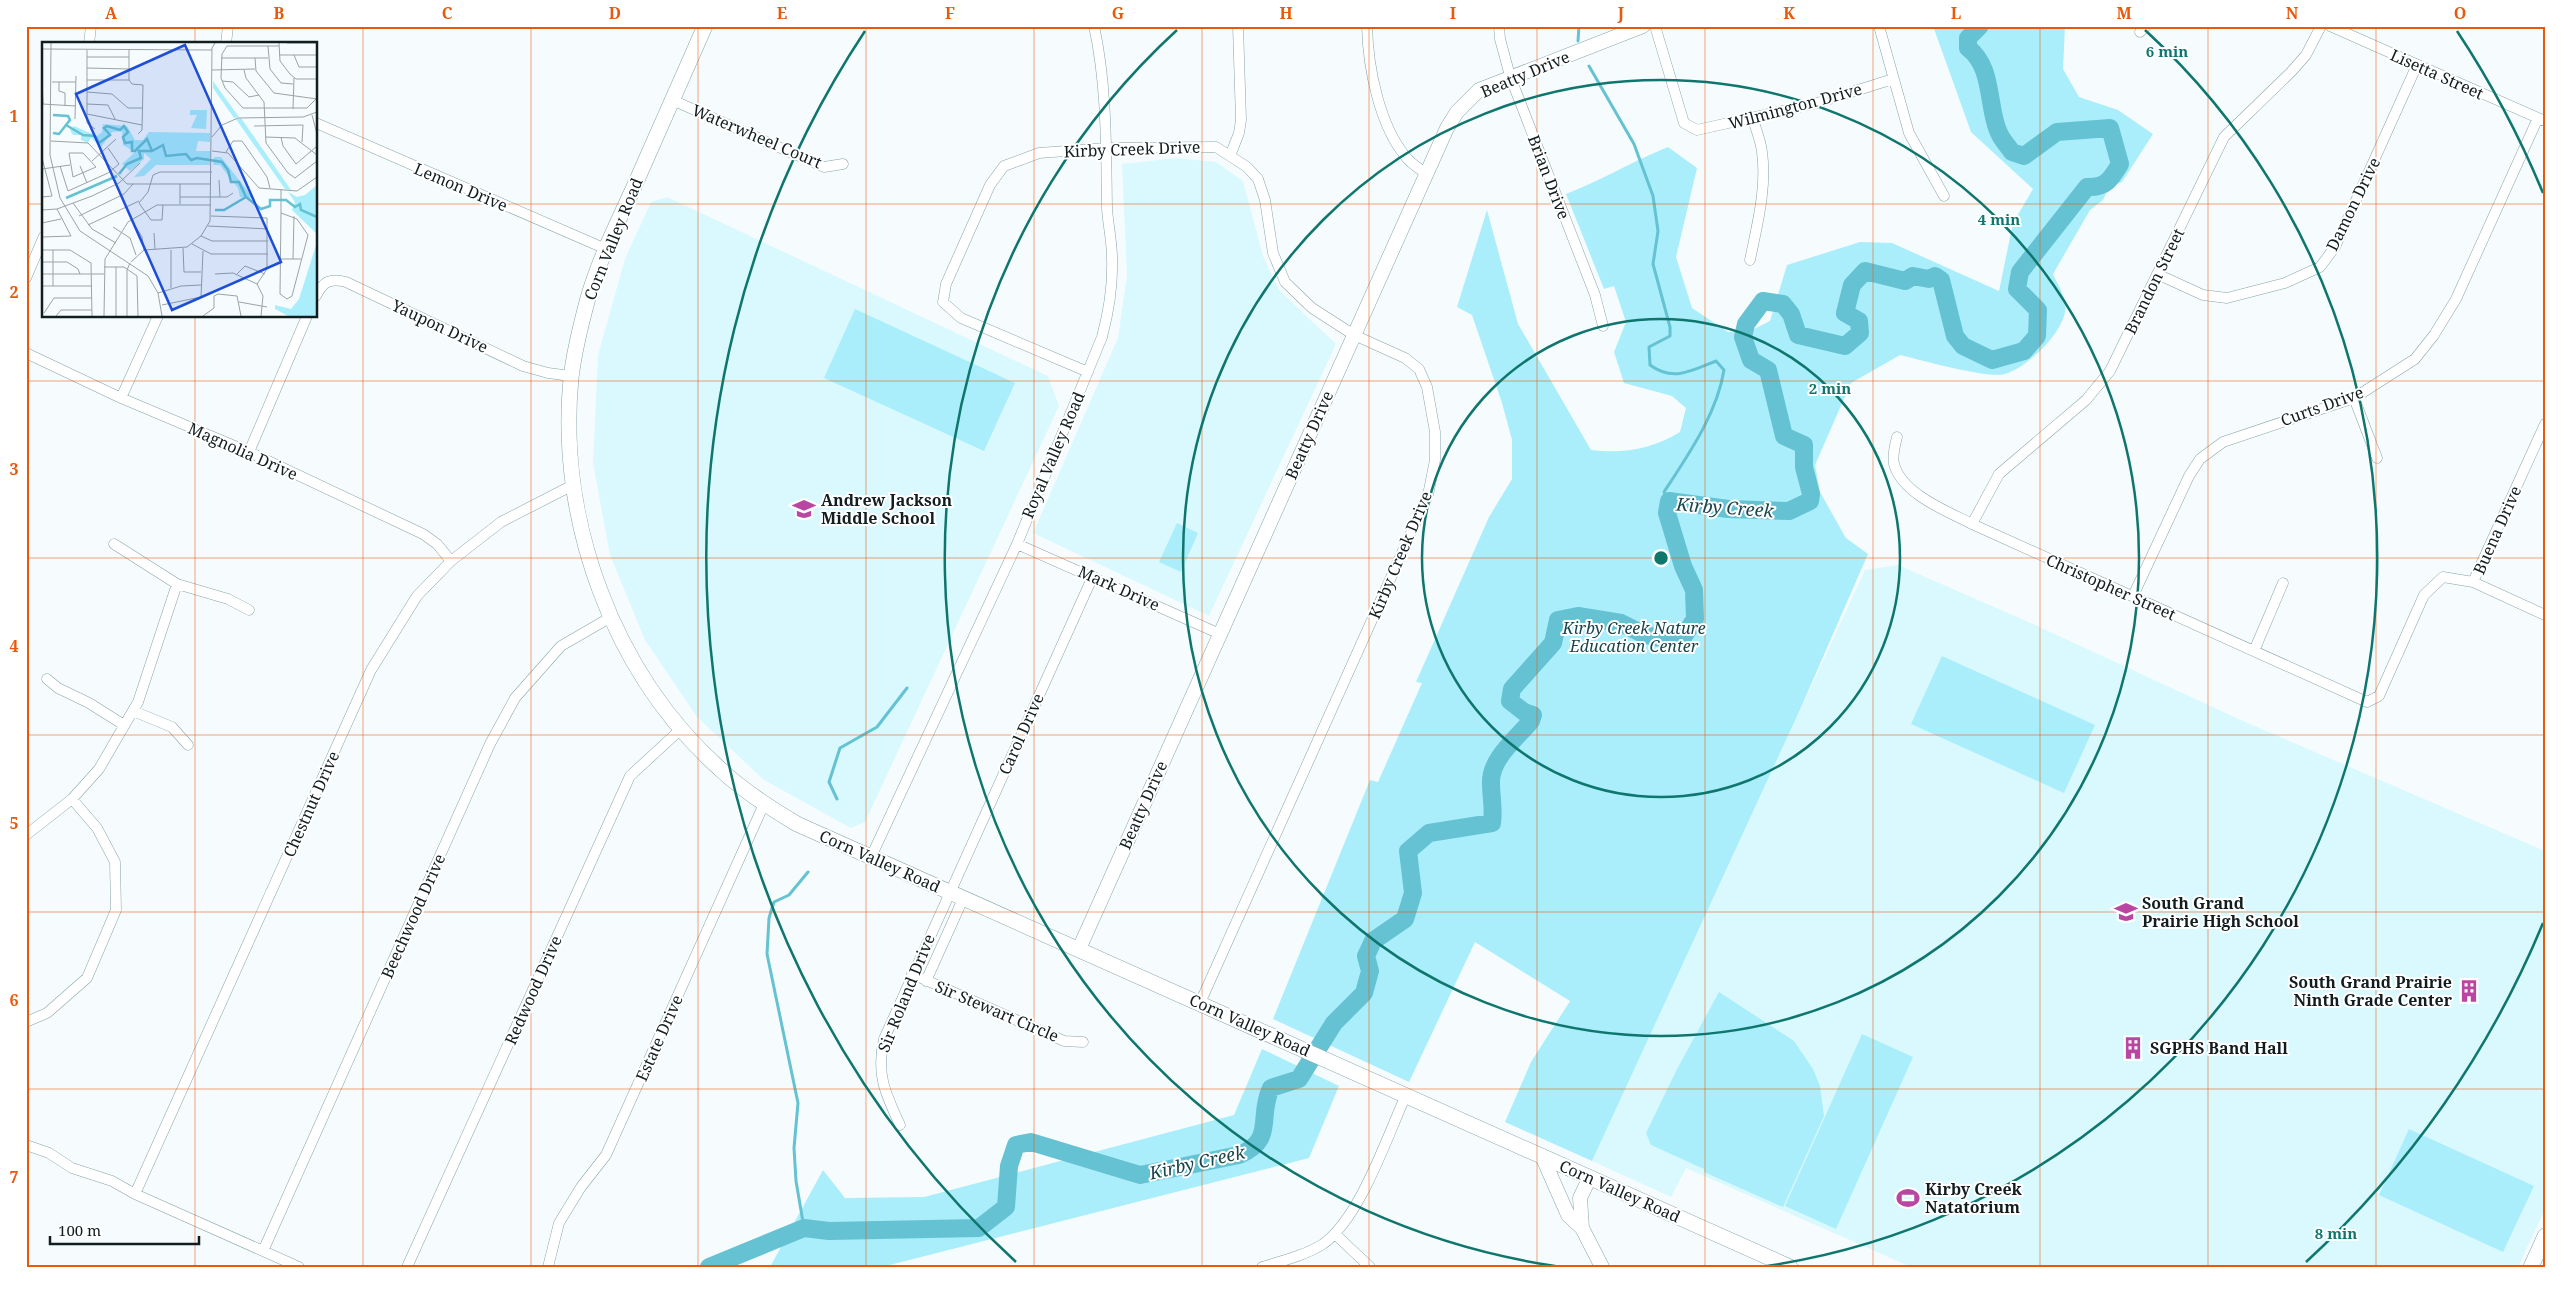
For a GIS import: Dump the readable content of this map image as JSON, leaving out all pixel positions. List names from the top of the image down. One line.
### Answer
{"streets":{"main road":["Corn Valley Road"],"street":["Beatty Drive","Lisetta Street","Wilmington Drive","Waterwheel Court","Kirby Creek Drive","Brian Drive","Lemon Drive","Damon Drive","Brandon Street","Yaupon Drive","Curts Drive","Magnolia Drive","Royal Valley Road","Buena Drive","Christopher Street","Mark Drive","Carol Drive","Chestnut Drive","Beechwood Drive","Redwood Drive","Sir Roland Drive","Sir Stewart Circle","Estate Drive"]},"crossings":[["Beatty Drive","Kirby Creek Drive"],["Beatty Drive","Brian Drive"],["Beatty Drive","Corn Valley Road"],["Beatty Drive","Mark Drive"],["Lisetta Street","Damon Drive"],["Lisetta Street","Curts Drive"],["Waterwheel Court","Corn Valley Road"],["Kirby Creek Drive","Corn Valley Road"],["Kirby Creek Drive","Royal Valley Road"],["Lemon Drive","Corn Valley Road"],["Damon Drive","Brandon Street"],["Corn Valley Road","Yaupon Drive"],["Corn Valley Road","Royal Valley Road"],["Corn Valley Road","Carol Drive"],["Corn Valley Road","Chestnut Drive"],["Corn Valley Road","Beechwood Drive"],["Corn Valley Road","Redwood Drive"],["Corn Valley Road","Sir Roland Drive"],["Corn Valley Road","Estate Drive"],["Brandon Street","Christopher Street"],["Curts Drive","Christopher Street"],["Magnolia Drive","Chestnut Drive"],["Royal Valley Road","Mark Drive"],["Buena Drive","Christopher Street"],["Mark Drive","Carol Drive"],["Carol Drive","Sir Roland Drive"],["Sir Roland Drive","Sir Stewart Circle"]],"water":["Kirby Creek"],"parks":["Kirby Creek Nature Education Center"],"places":{"school or university":["Andrew Jackson Middle School","South Grand Prairie High School"],"building":["South Grand Prairie Ninth Grade Center","SGPHS Band Hall"],"sports":["Kirby Creek Natatorium"]},"scale_bar":"100 m","grid":{"columns":["A","B","C","D","E","F","G","H","I","J","K","L","M","N","O"],"rows":["1","2","3","4","5","6","7"]},"rings":["6 min","4 min","2 min","8 min"]}
